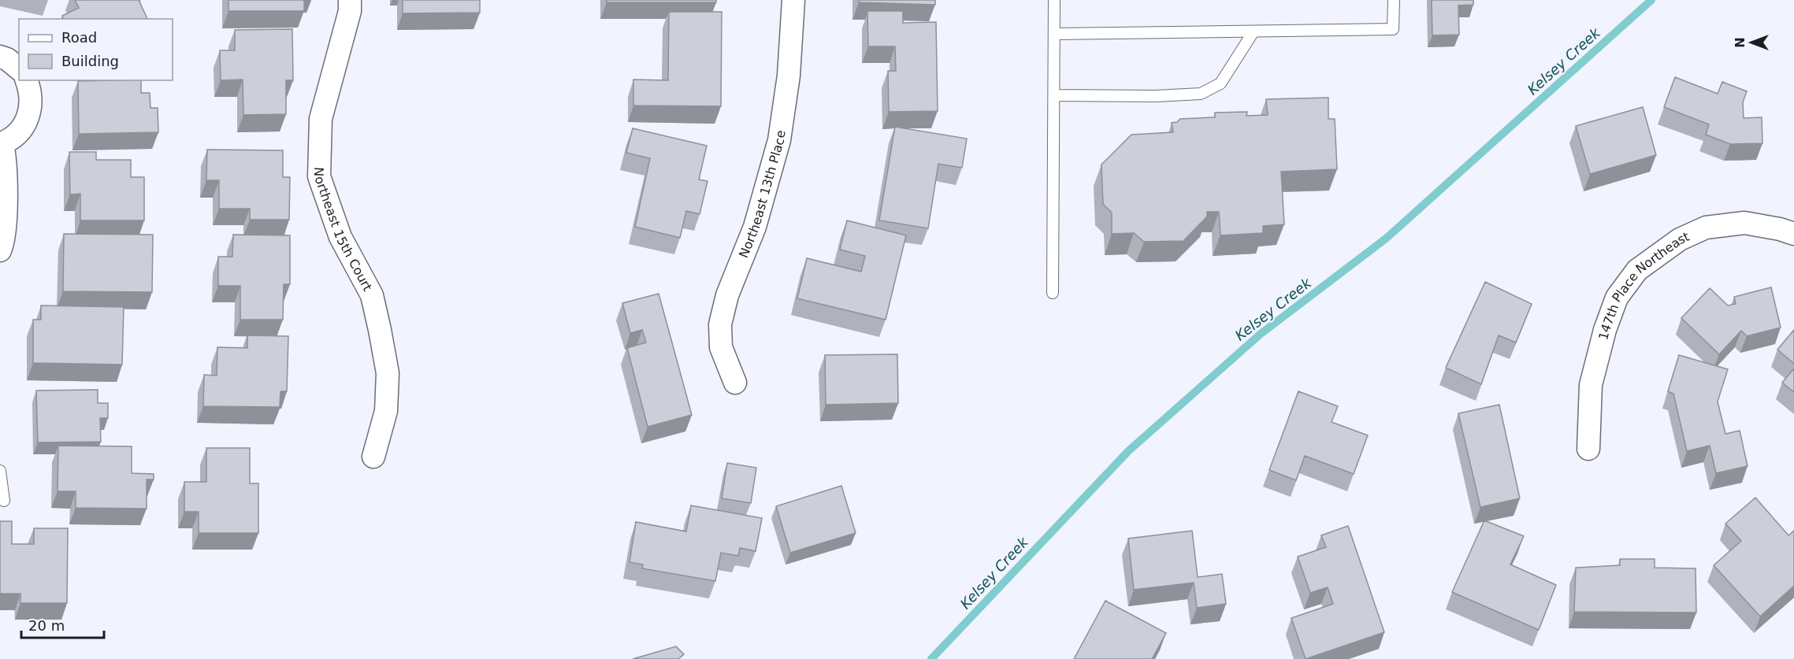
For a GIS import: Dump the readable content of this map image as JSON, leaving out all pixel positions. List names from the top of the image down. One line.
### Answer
{"streets":{"street":["Northeast 13th Place","Northeast 15th Court","147th Place Northeast"]},"water":["Kelsey Creek"],"legend":["Road","Building"],"scale_bar":"20 m","north":"left"}
